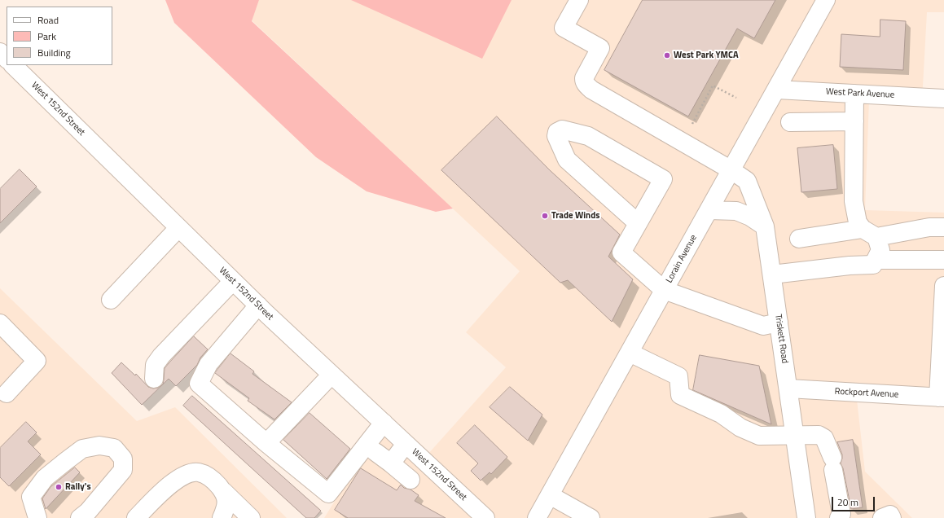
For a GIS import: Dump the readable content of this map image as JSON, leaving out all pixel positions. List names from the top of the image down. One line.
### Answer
{"streets":{"main road":["West Park Avenue","West 152nd Street","Lorain Avenue","Triskett Road","Rockport Avenue"]},"crossings":[["West Park Avenue","Lorain Avenue"],["Lorain Avenue","Triskett Road"],["Triskett Road","Rockport Avenue"]],"places":["West Park YMCA","Trade Winds","Rally's"],"legend":["Road","Park","Building"],"scale_bar":"20 m"}
